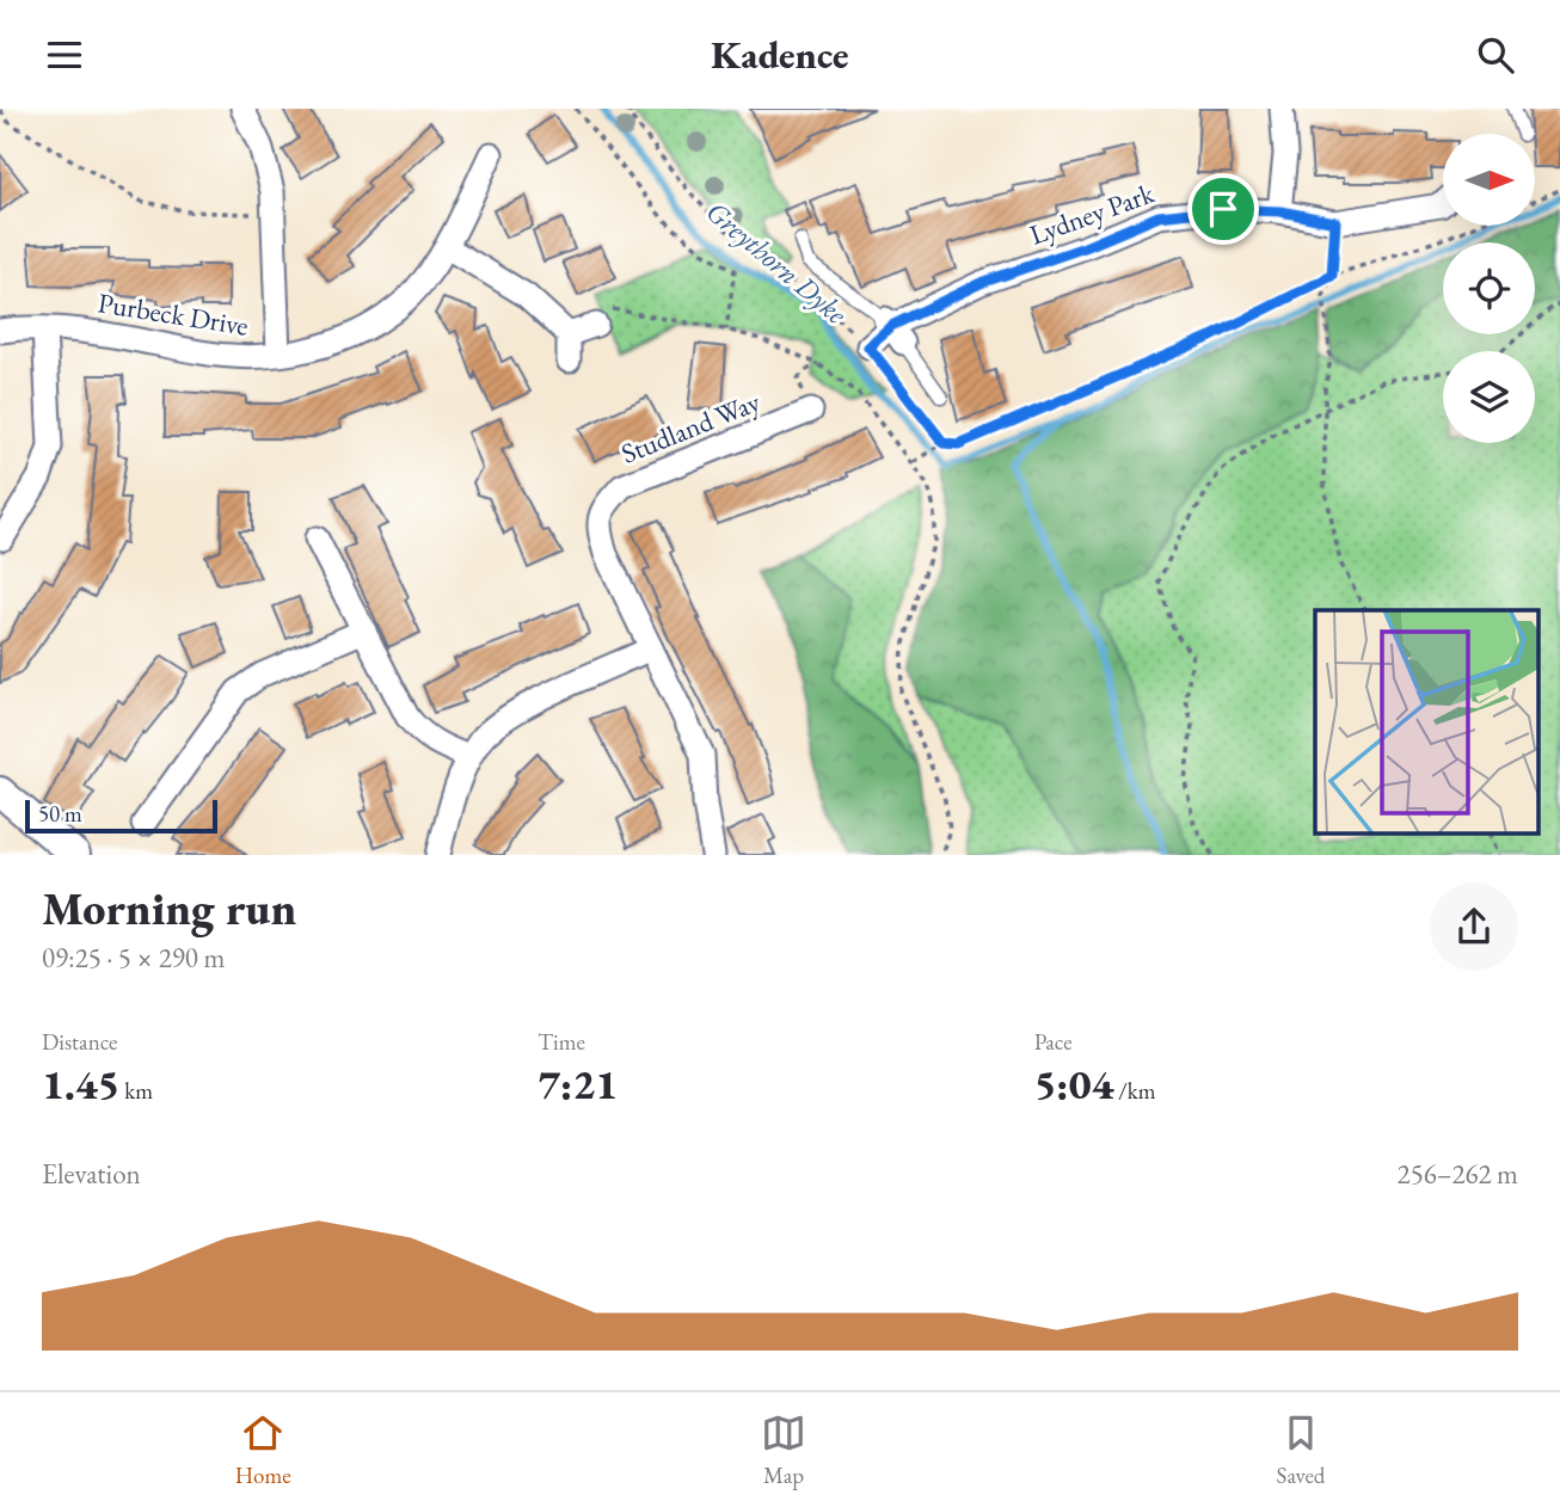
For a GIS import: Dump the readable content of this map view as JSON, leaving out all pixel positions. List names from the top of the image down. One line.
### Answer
{"streets":{"street":["Lydney Park","Purbeck Drive","Studland Way"]},"water":["Greythorn Dyke"],"scale_bar":"50 m","north":"right","page":{"header":"Kadence","scale":"50 m","heading":["Morning run","09:25 · 5 × 290 m"],"stats":[["Distance","1.45 km"],["Time","7:21"],["Pace","5:04 /km"]],"chart":["Elevation","256–262 m"],"tabs":["Home","Map","Saved"]}}
